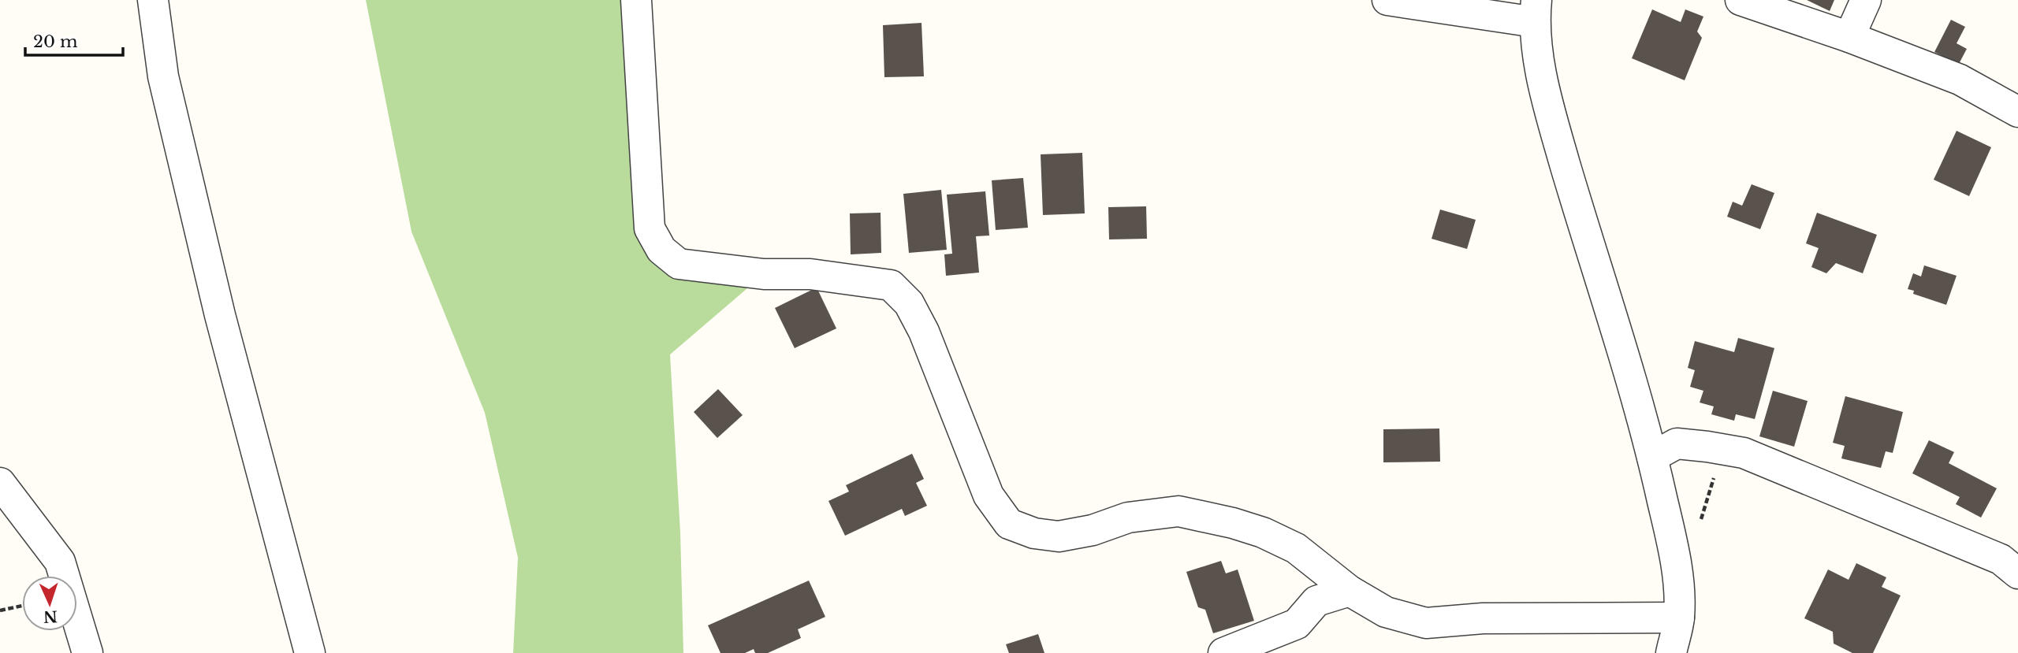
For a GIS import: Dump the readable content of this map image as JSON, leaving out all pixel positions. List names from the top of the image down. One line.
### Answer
{"scale_bar":"20 m","north":"bottom"}
